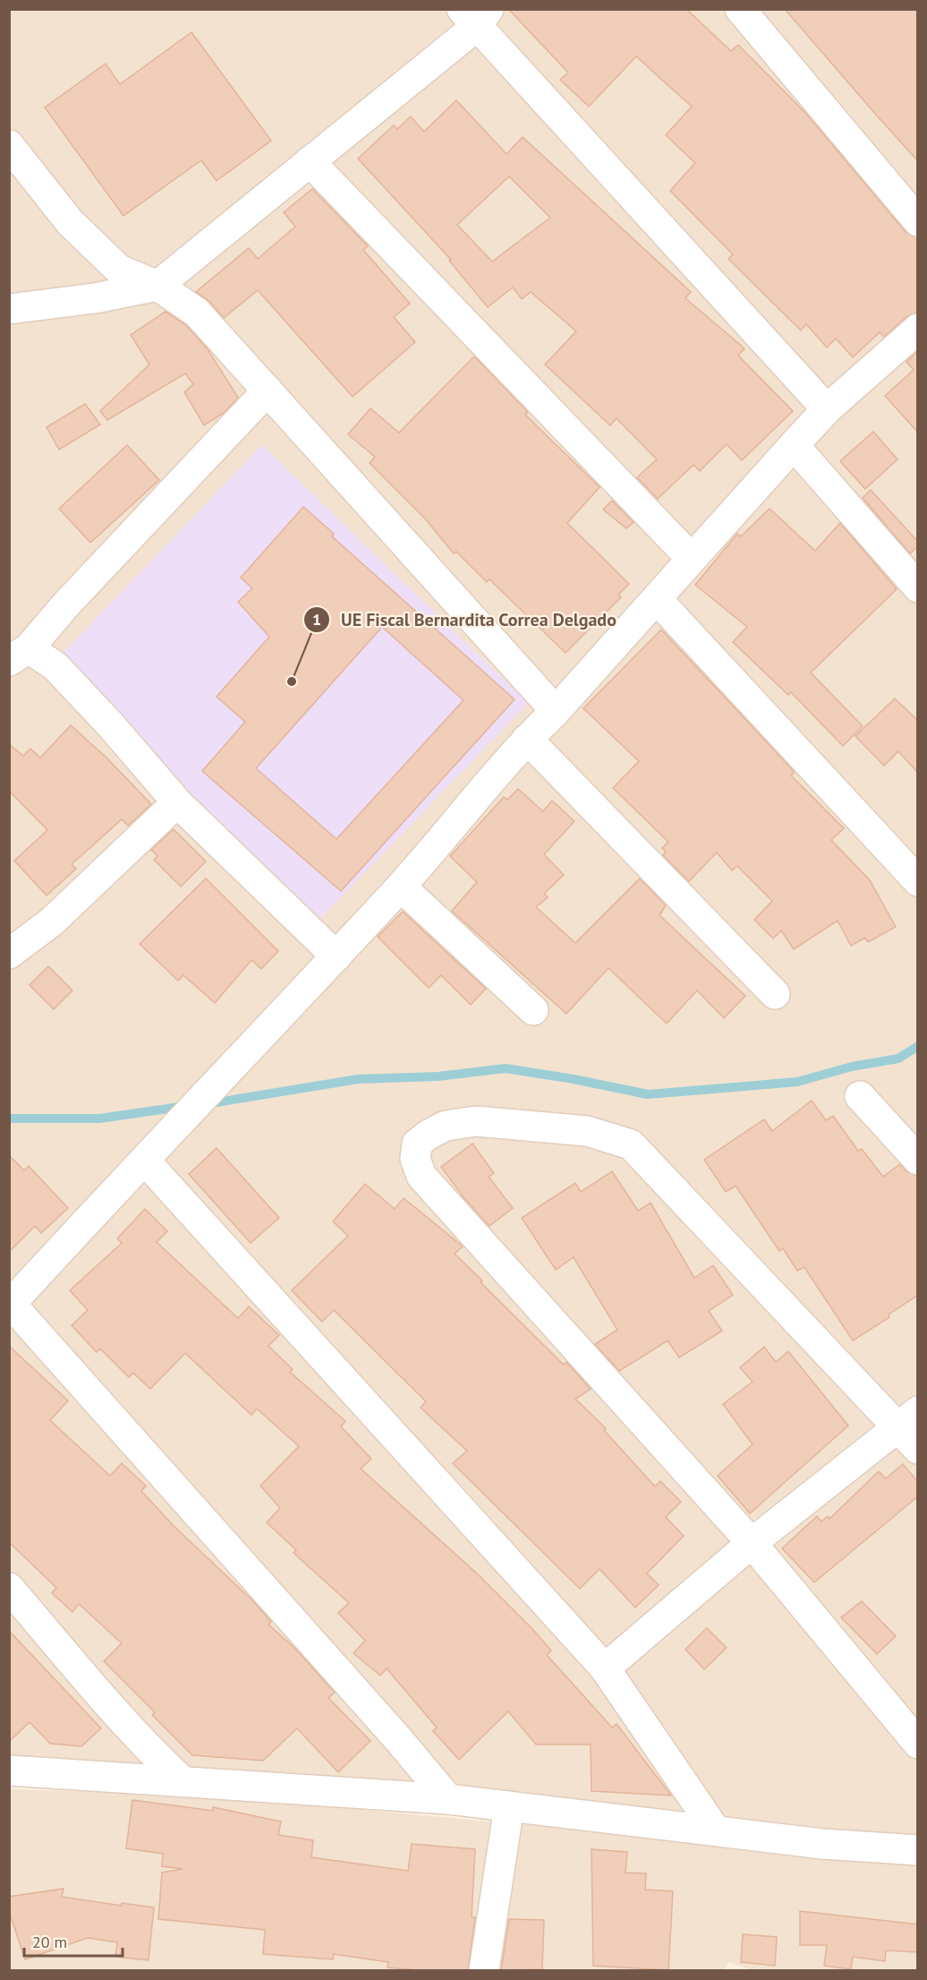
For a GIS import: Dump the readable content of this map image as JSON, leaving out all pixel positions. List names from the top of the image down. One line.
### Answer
{"places":["UE Fiscal Bernardita Correa Delgado"],"scale_bar":"20 m"}
